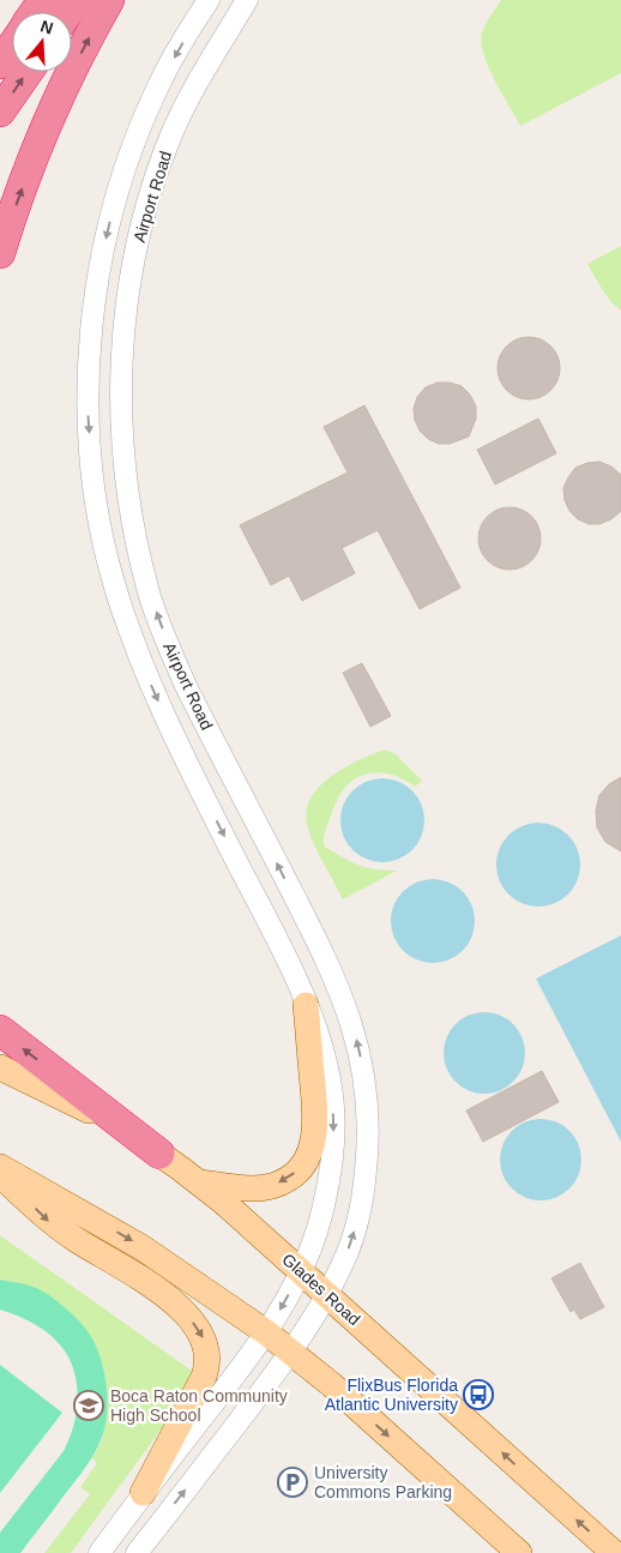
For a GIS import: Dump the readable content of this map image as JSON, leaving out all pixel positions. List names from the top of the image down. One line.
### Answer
{"streets":{"main road":["Glades Road"],"street":["Airport Road"]},"crossings":[["Airport Road","Glades Road"]],"places":{"bus stop":["FlixBus Florida Atlantic University"],"school or university":["Boca Raton Community High School"],"parking":["University Commons Parking"]},"north":"top"}
